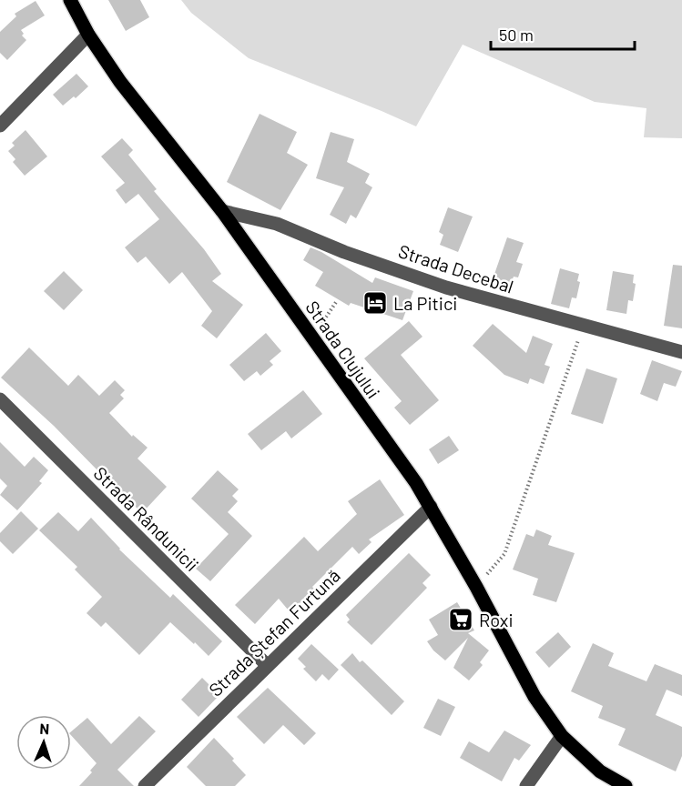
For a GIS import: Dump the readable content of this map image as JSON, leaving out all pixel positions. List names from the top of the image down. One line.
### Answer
{"streets":{"main road":["Strada Clujului"],"street":["Strada Decebal","Strada Rândunicii","Strada Ștefan Furtună"]},"crossings":[["Strada Decebal","Strada Clujului"],["Strada Clujului","Strada Ștefan Furtună"],["Strada Rândunicii","Strada Ștefan Furtună"]],"places":{"hotel":["La Pitici"],"supermarket":["Roxi"]},"scale_bar":"50 m","north":"top"}
